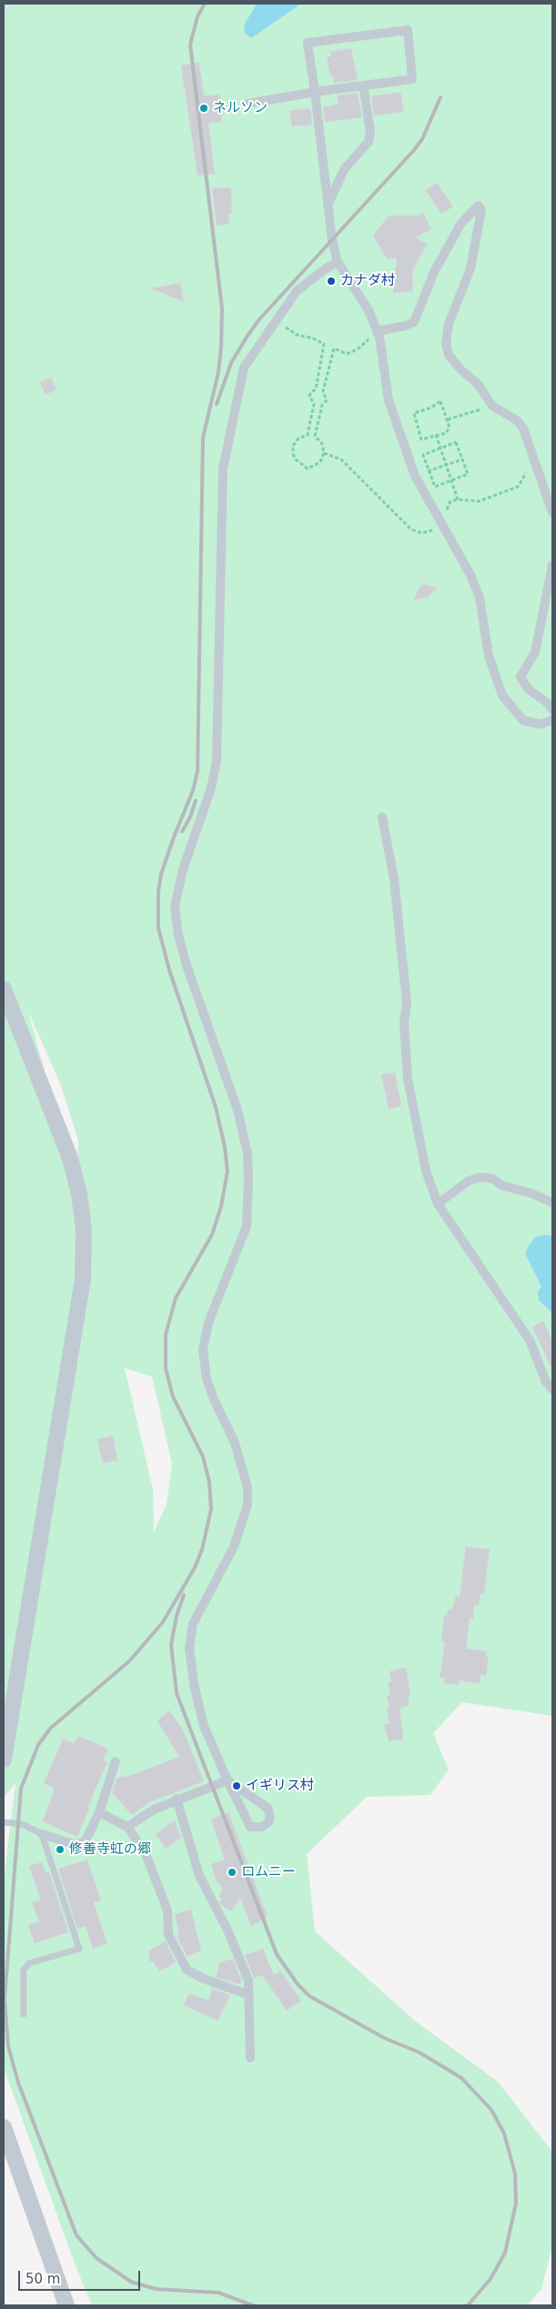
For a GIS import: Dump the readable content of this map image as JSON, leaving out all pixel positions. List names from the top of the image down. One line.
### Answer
{"places":["ネルソン","カナダ村","イギリス村","修善寺虹の郷","ロムニー"],"scale_bar":"50 m"}
